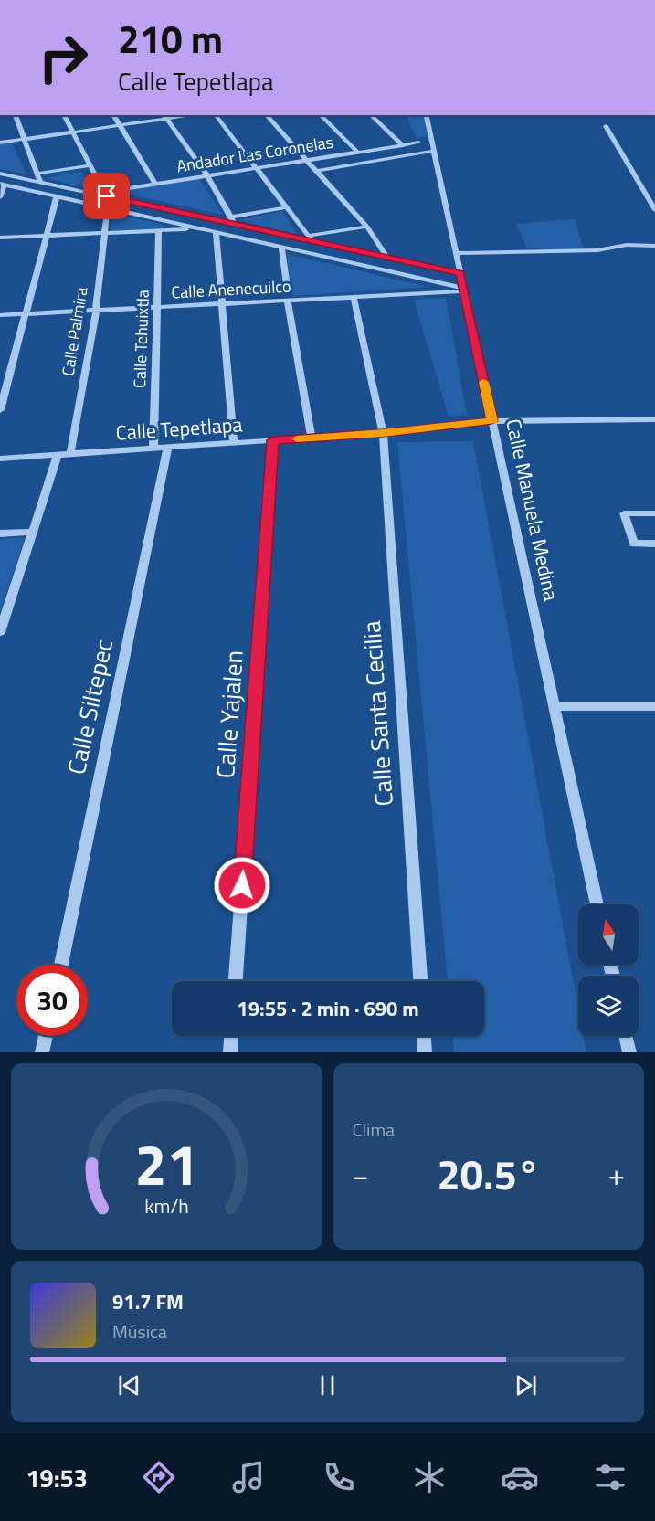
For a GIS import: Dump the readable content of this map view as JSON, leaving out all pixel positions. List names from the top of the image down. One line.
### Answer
{"streets":{"street":["Andador Las Coronelas","Calle Anenecuilco","Calle Palmira","Calle Tehuixtla","Calle Tepetlapa","Calle Manuela Medina","Calle Siltepec","Calle Santa Cecilia","Calle Yajalen"]},"crossings":[["Calle Anenecuilco","Calle Palmira"],["Calle Anenecuilco","Calle Tehuixtla"],["Calle Anenecuilco","Calle Manuela Medina"],["Calle Anenecuilco","Calle Santa Cecilia"],["Calle Palmira","Calle Tepetlapa"],["Calle Tehuixtla","Calle Tepetlapa"],["Calle Tepetlapa","Calle Manuela Medina"],["Calle Tepetlapa","Calle Siltepec"],["Calle Tepetlapa","Calle Santa Cecilia"],["Calle Tepetlapa","Calle Yajalen"]],"north":"top","page":{"turn":["210 m","Calle Tepetlapa"],"limit":"30","trip":"19:55 · 2 min · 690 m","tile":"Clima","heat":["−","20.5°","+"],"song":["91.7 FM","Música"],"tabs":"19:53","gauge":["21","km/h"]}}
